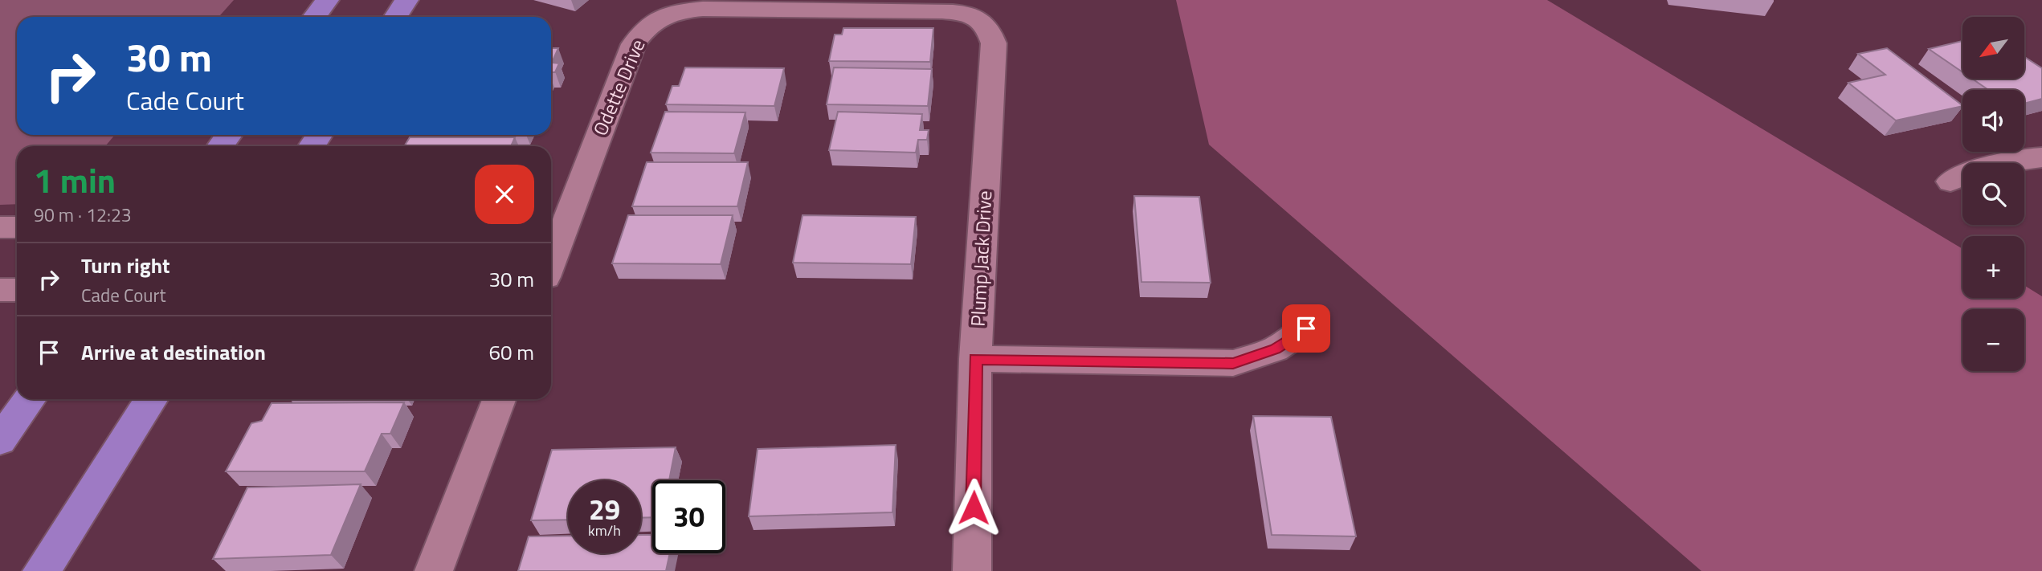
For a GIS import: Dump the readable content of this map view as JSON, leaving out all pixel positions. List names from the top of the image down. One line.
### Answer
{"streets":{"street":["Odette Drive","Plump Jack Drive"]},"crossings":[["Odette Drive","Plump Jack Drive"]],"north":"bottom left","page":{"map_buttons":["+","−"],"turn":["30 m","Cade Court"],"heading":["1 min","90 m · 12:23"],"list":[{"name":"Turn right","note":"Cade Court","value":"30 m"},{"name":"Arrive at destination","value":"60 m"}],"speed":"29 km/h","limit":"30"}}
